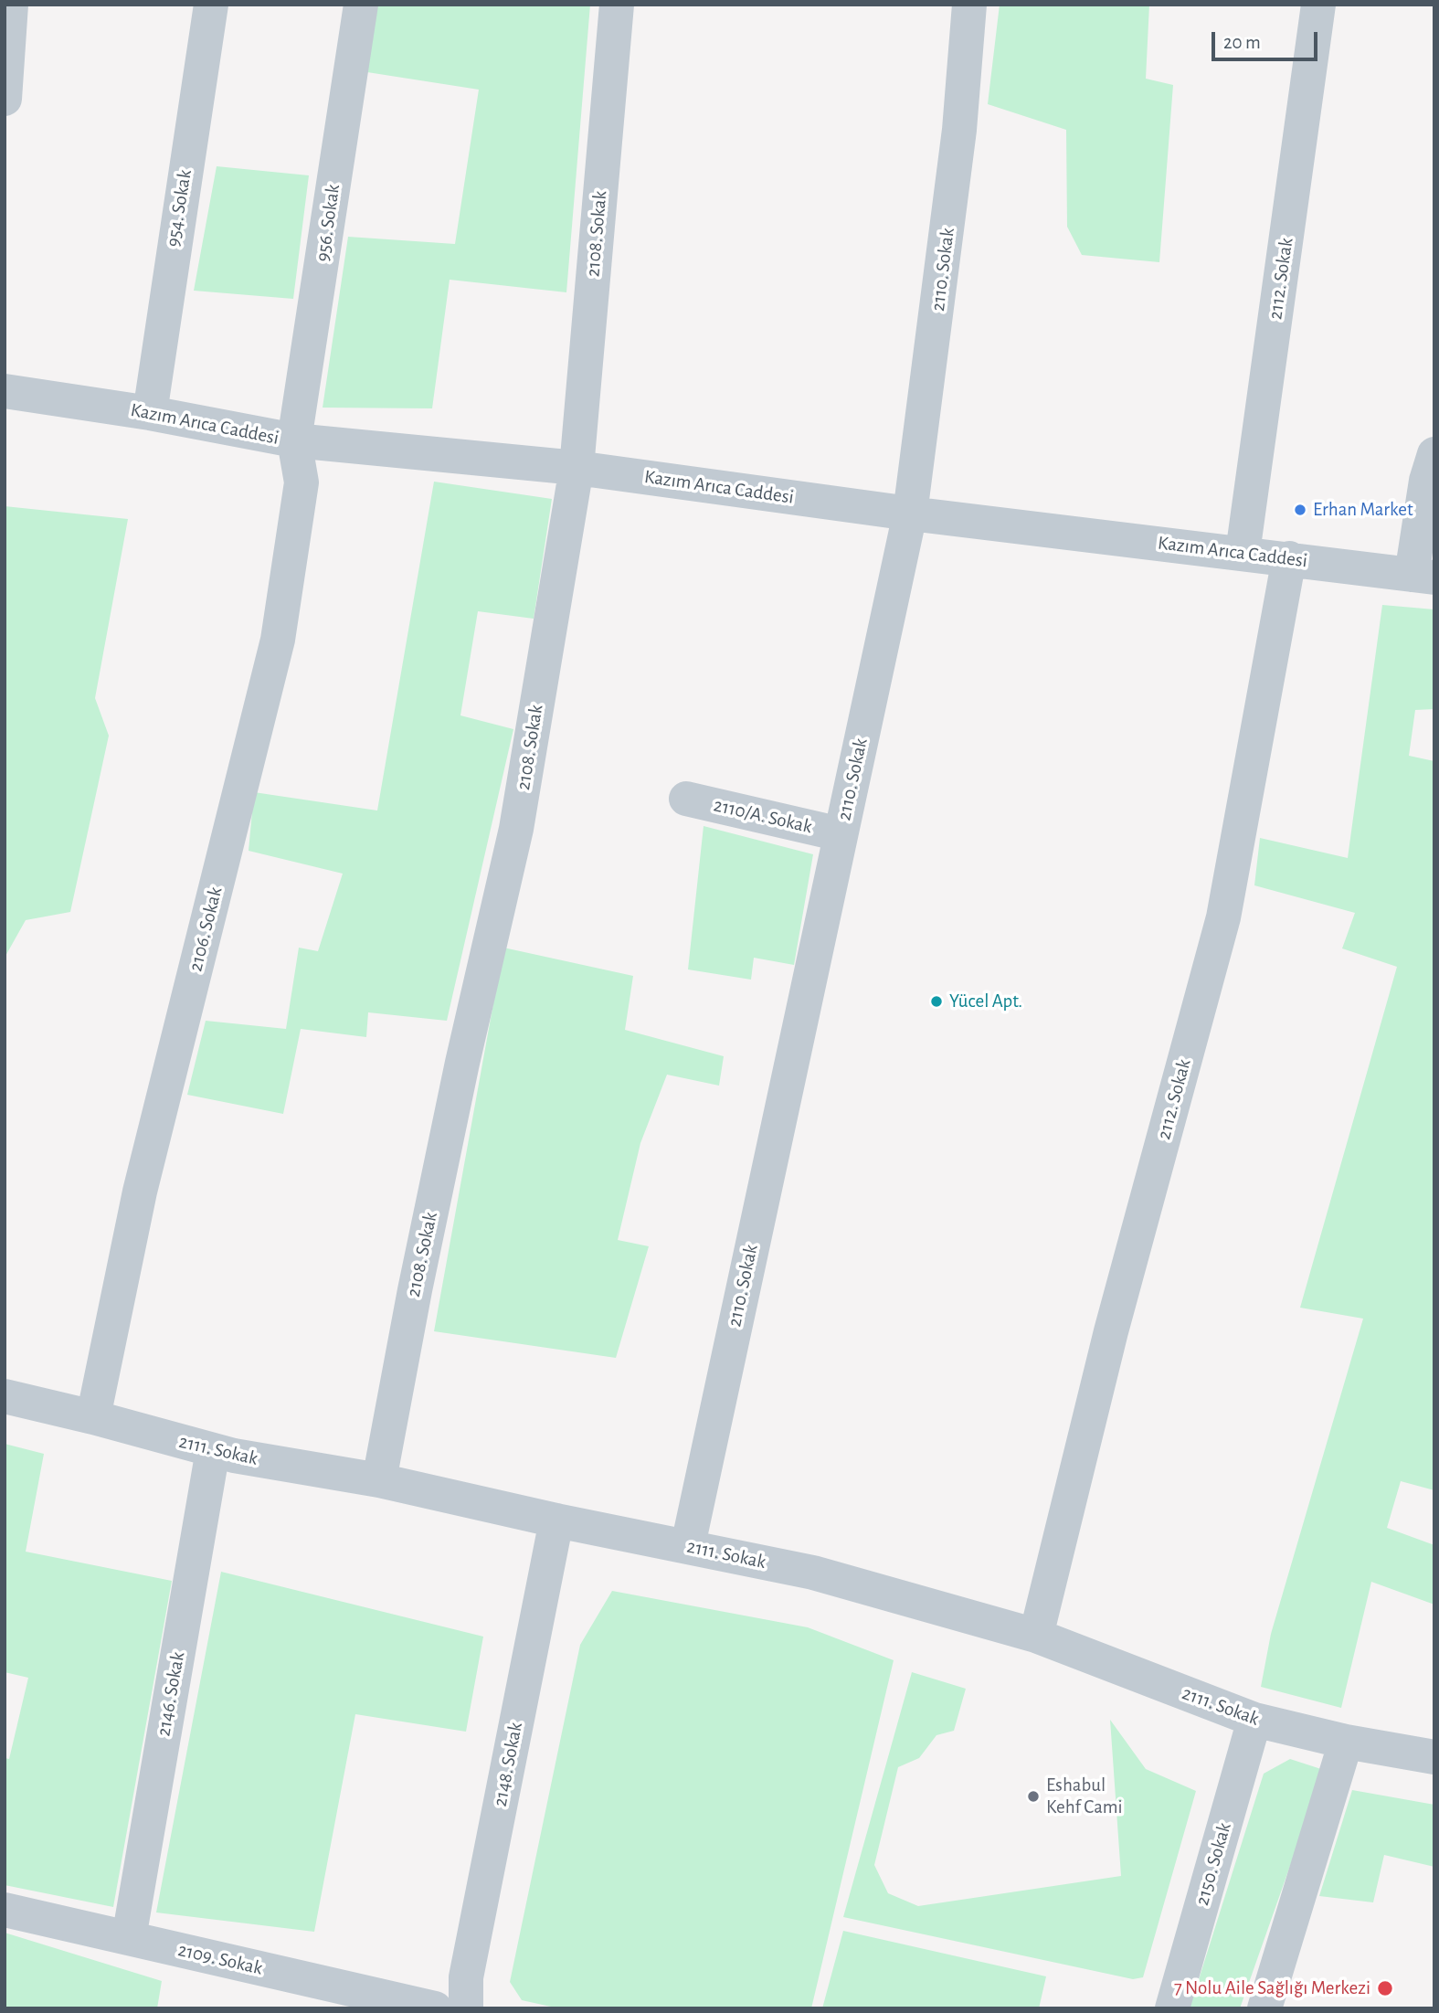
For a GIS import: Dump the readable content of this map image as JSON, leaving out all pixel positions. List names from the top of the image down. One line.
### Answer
{"streets":{"street":["954. Sokak","956. Sokak","2108. Sokak","2110. Sokak","2112. Sokak","Kazım Arıca Caddesi","2110/A. Sokak","2106. Sokak","2111. Sokak","2146. Sokak","2148. Sokak","2150. Sokak","2109. Sokak"]},"crossings":[["954. Sokak","Kazım Arıca Caddesi"],["956. Sokak","Kazım Arıca Caddesi"],["956. Sokak","2106. Sokak"],["2108. Sokak","Kazım Arıca Caddesi"],["2108. Sokak","2111. Sokak"],["2110. Sokak","Kazım Arıca Caddesi"],["2110. Sokak","2110/A. Sokak"],["2110. Sokak","2111. Sokak"],["2112. Sokak","Kazım Arıca Caddesi"],["2112. Sokak","2111. Sokak"],["Kazım Arıca Caddesi","2106. Sokak"],["2106. Sokak","2111. Sokak"],["2111. Sokak","2146. Sokak"],["2111. Sokak","2148. Sokak"],["2111. Sokak","2150. Sokak"],["2146. Sokak","2109. Sokak"]],"places":["Erhan Market","Yücel Apt.","Eshabul Kehf Cami","7 Nolu Aile Sağlığı Merkezi"],"scale_bar":"20 m"}
